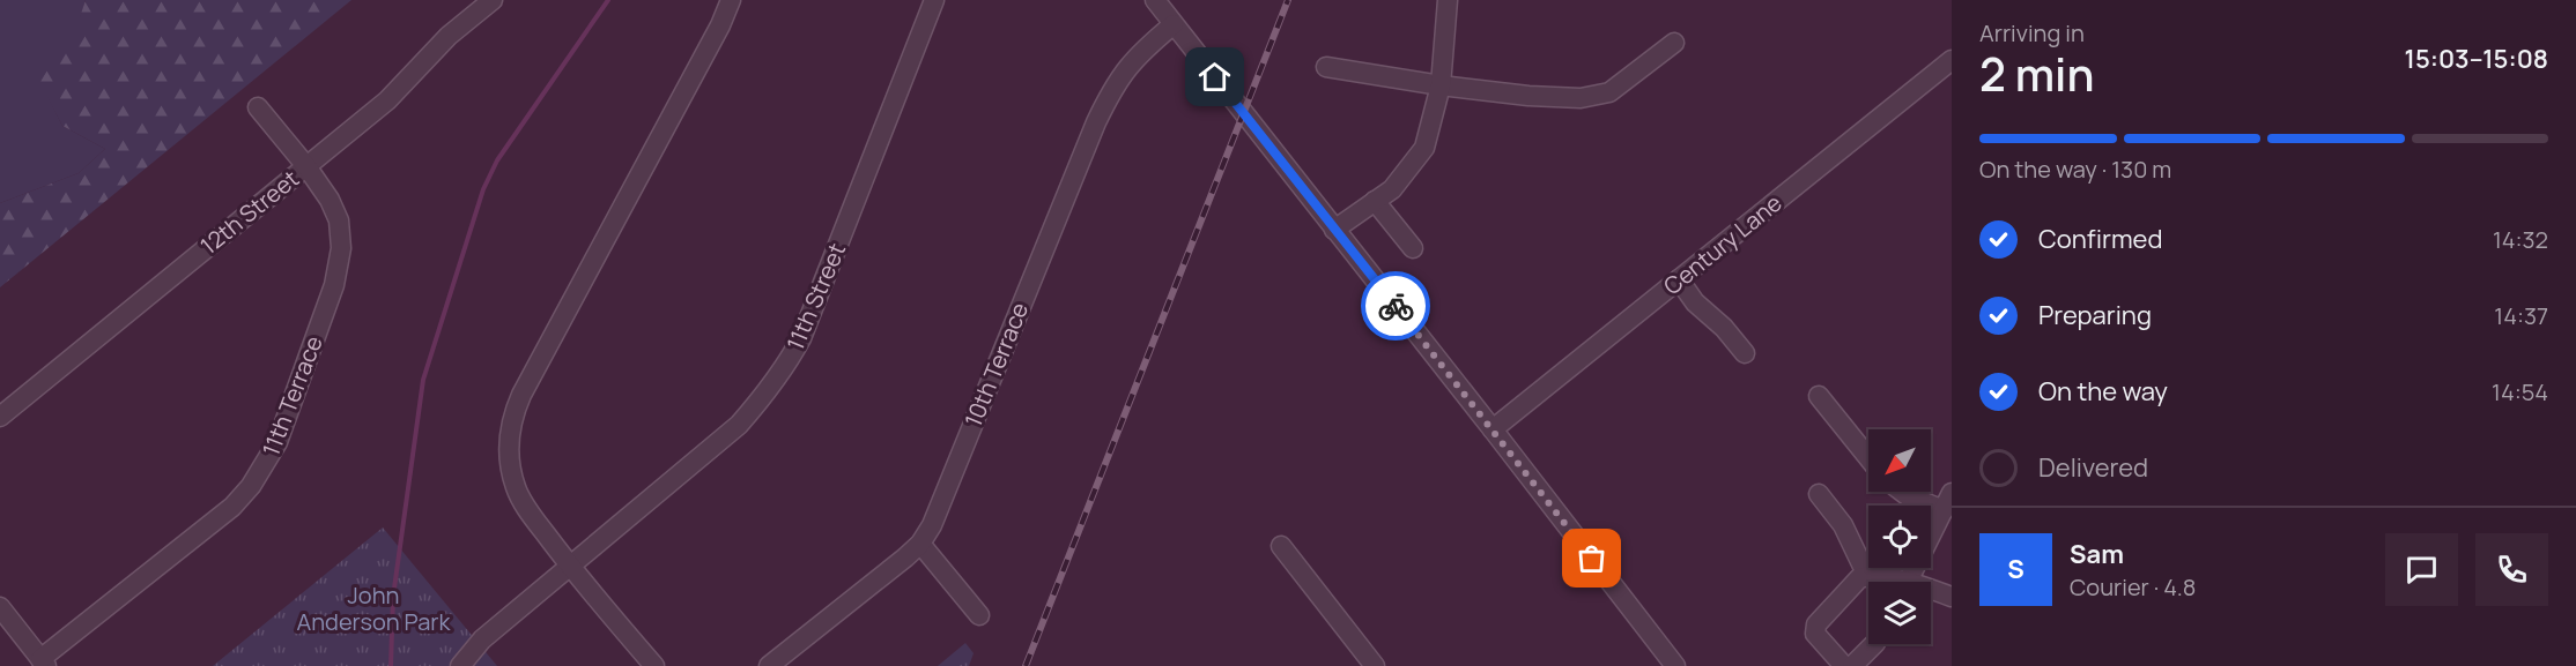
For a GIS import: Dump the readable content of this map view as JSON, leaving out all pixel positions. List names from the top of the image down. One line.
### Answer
{"streets":{"street":["12th Street","Century Lane","11th Street","10th Terrace","11th Terrace"]},"crossings":[["12th Street","11th Terrace"]],"parks":["John Anderson Park"],"north":"bottom left","page":{"heading":["2 min","Arriving in","15:03–15:08"],"panel":["Sam","Courier · 4.8"],"bar":"On the way · 130 m","list":[["Confirmed","14:32"],["Preparing","14:37"],["On the way","14:54"],"Delivered"],"round":"S"}}
